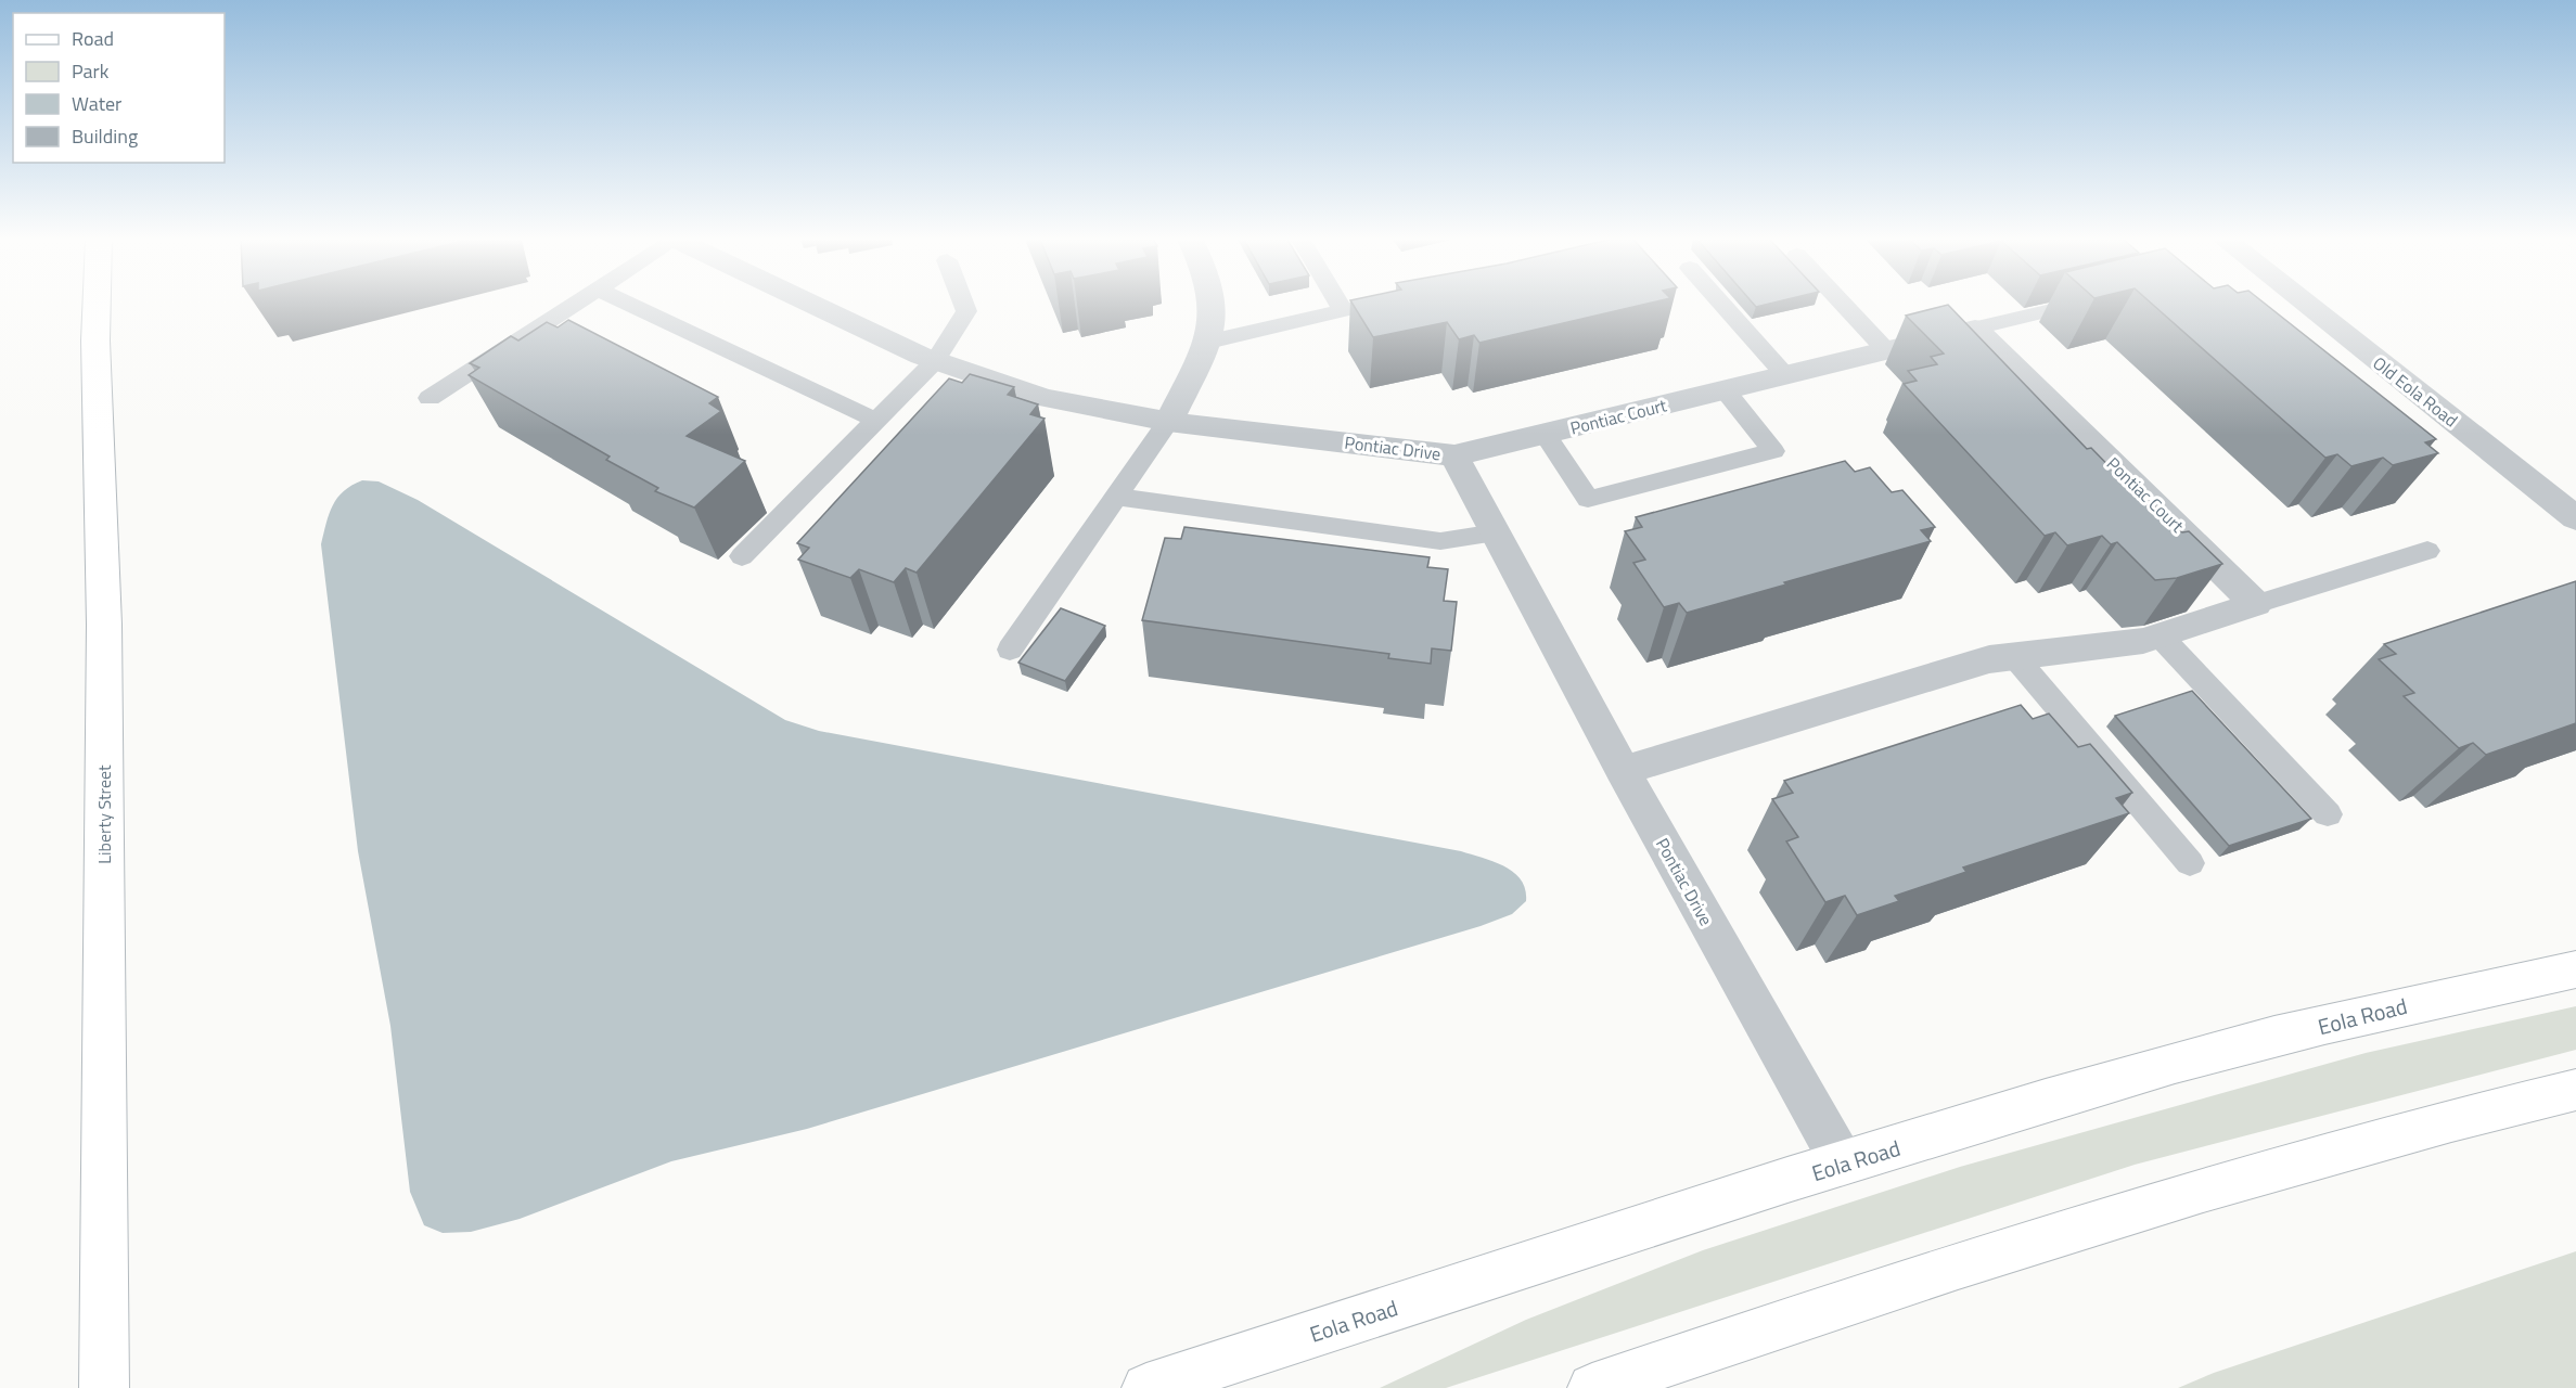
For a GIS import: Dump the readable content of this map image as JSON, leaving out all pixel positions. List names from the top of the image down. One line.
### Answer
{"streets":{"main road":["Liberty Street","Eola Road"],"street":["Old Eola Road","Pontiac Court","Pontiac Drive"]},"crossings":[["Pontiac Court","Pontiac Drive"],["Pontiac Drive","Eola Road"]],"legend":["Road","Park","Water","Building"]}
